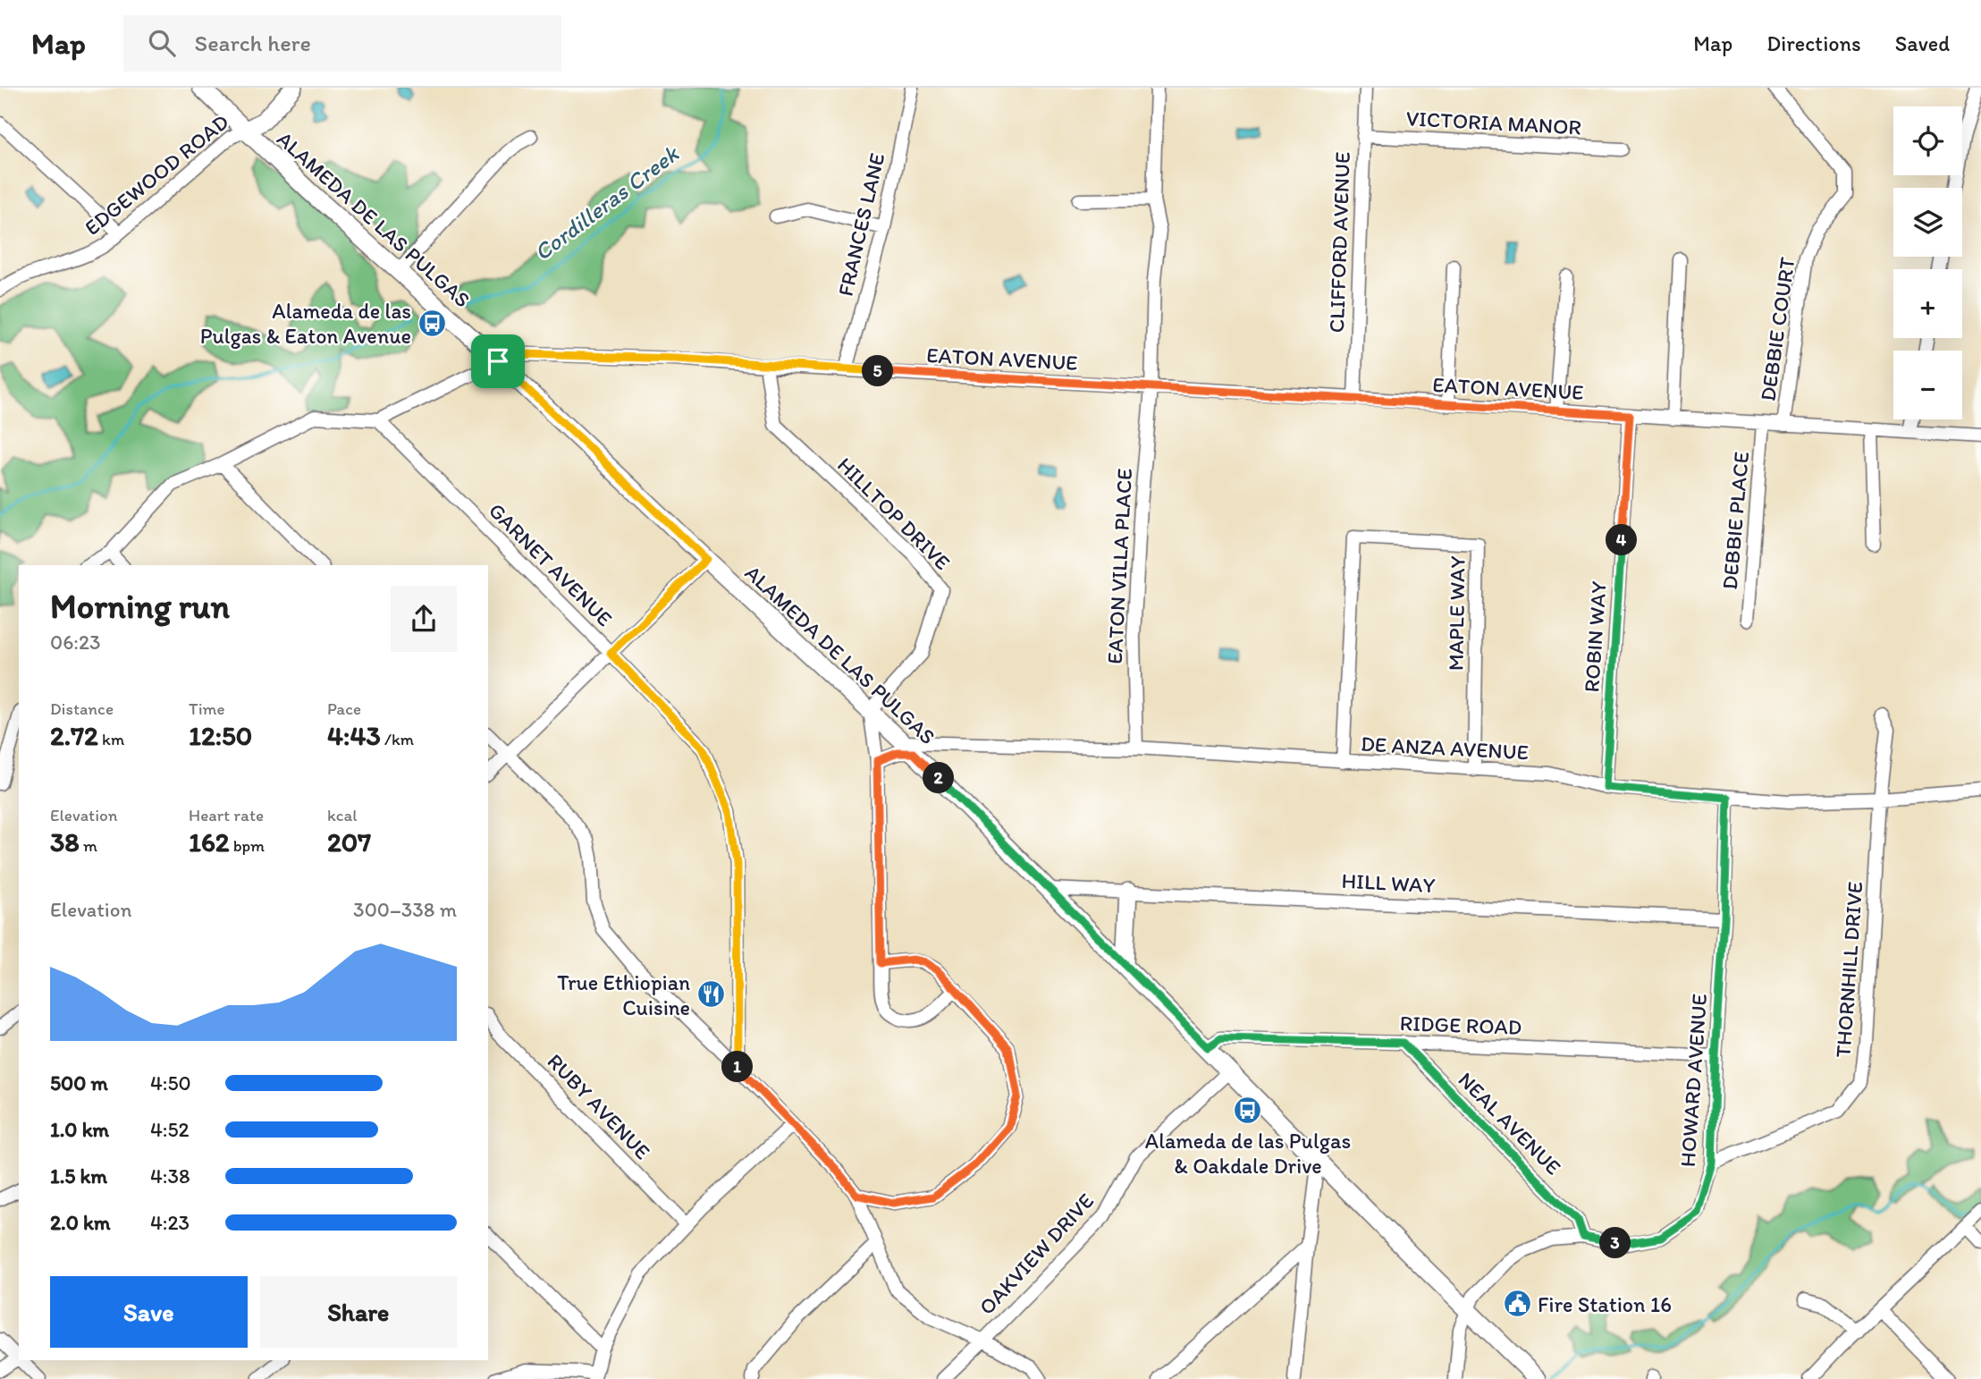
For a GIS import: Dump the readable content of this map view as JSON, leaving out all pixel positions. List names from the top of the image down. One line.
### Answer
{"streets":{"main road":["EDGEWOOD ROAD","ALAMEDA DE LAS PULGAS"],"street":["VICTORIA MANOR","FRANCES LANE","CLIFFORD AVENUE","DEBBIE COURT","EATON AVENUE","HILLTOP DRIVE","DEBBIE PLACE","GARNET AVENUE","EATON VILLA PLACE","MAPLE WAY","ROBIN WAY","DE ANZA AVENUE","HILL WAY","THORNHILL DRIVE","RIDGE ROAD","HOWARD AVENUE","RUBY AVENUE","NEAL AVENUE","OAKVIEW DRIVE"]},"crossings":[["VICTORIA MANOR","CLIFFORD AVENUE"],["EDGEWOOD ROAD","ALAMEDA DE LAS PULGAS"],["ALAMEDA DE LAS PULGAS","EATON AVENUE"],["ALAMEDA DE LAS PULGAS","HILLTOP DRIVE"],["ALAMEDA DE LAS PULGAS","DE ANZA AVENUE"],["ALAMEDA DE LAS PULGAS","HILL WAY"],["ALAMEDA DE LAS PULGAS","RIDGE ROAD"],["ALAMEDA DE LAS PULGAS","HOWARD AVENUE"],["ALAMEDA DE LAS PULGAS","OAKVIEW DRIVE"],["FRANCES LANE","EATON AVENUE"],["CLIFFORD AVENUE","EATON AVENUE"],["DEBBIE COURT","EATON AVENUE"],["EATON AVENUE","HILLTOP DRIVE"],["EATON AVENUE","DEBBIE PLACE"],["EATON AVENUE","GARNET AVENUE"],["EATON AVENUE","EATON VILLA PLACE"],["EATON AVENUE","ROBIN WAY"],["EATON VILLA PLACE","DE ANZA AVENUE"],["MAPLE WAY","DE ANZA AVENUE"],["ROBIN WAY","DE ANZA AVENUE"],["DE ANZA AVENUE","THORNHILL DRIVE"],["DE ANZA AVENUE","HOWARD AVENUE"],["HILL WAY","HOWARD AVENUE"],["THORNHILL DRIVE","HOWARD AVENUE"],["RIDGE ROAD","HOWARD AVENUE"],["RIDGE ROAD","NEAL AVENUE"],["HOWARD AVENUE","NEAL AVENUE"]],"water":["Cordilleras Creek"],"places":{"bus stop":["Alameda de las Pulgas & Eaton Avenue","Alameda de las Pulgas & Oakdale Drive"],"restaurant":["True Ethiopian Cuisine"],"public building":["Fire Station 16"]},"page":{"header":"Map","search":"Search here","nav":["Map","Directions","Saved"],"map_buttons":["+","−"],"pins":["5","4","2","1","3"],"heading":["Morning run","06:23"],"stats":[["Distance","2.72 km"],["Time","12:50"],["Pace","4:43 /km"],["Elevation","38 m"],["Heart rate","162 bpm"],["kcal","207"]],"chart":["Elevation","300–338 m"],"list":[{"name":"500 m","note":"4:50"},{"name":"1.0 km","note":"4:52"},{"name":"1.5 km","note":"4:38"},{"name":"2.0 km","note":"4:23"}],"buttons":["Save","Share"]}}
